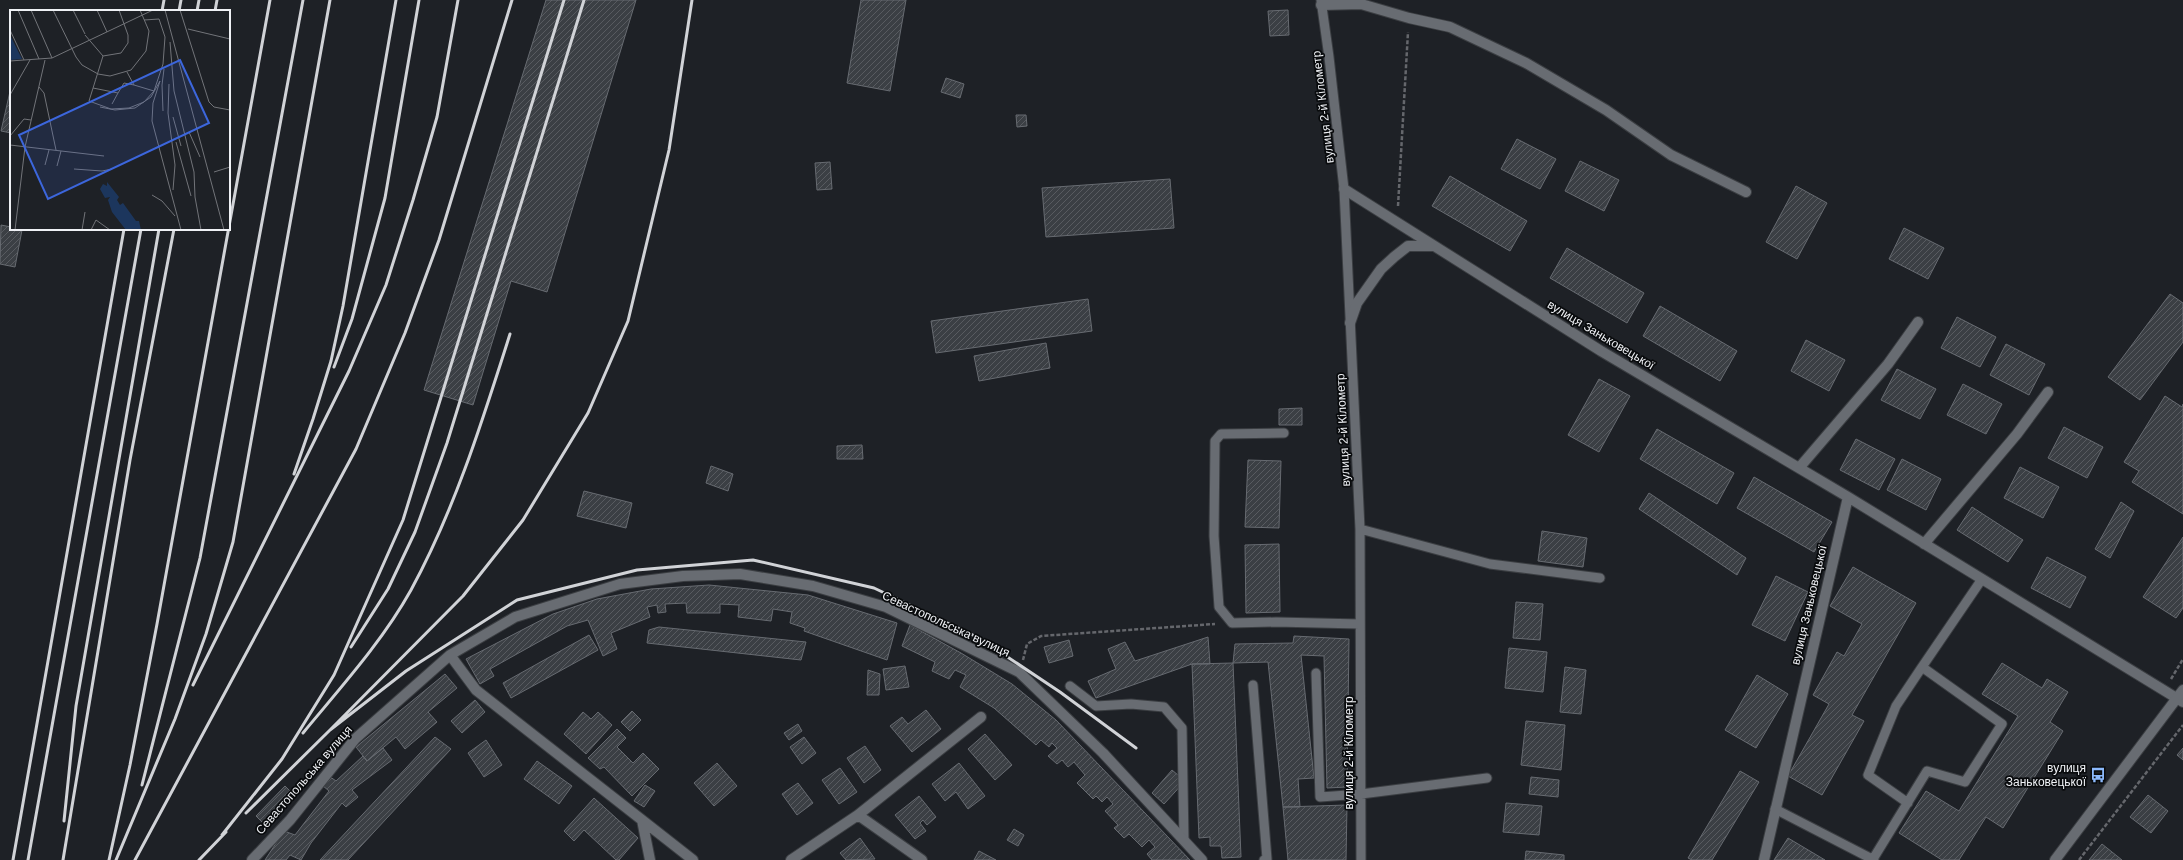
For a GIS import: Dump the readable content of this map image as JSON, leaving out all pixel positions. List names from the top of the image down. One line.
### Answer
{"streets":{"street":["вулиця Заньковецької","Севастопольська вулиця"],"lane":["вулиця 2-й Кілометр"]},"crossings":[["вулиця 2-й Кілометр","вулиця Заньковецької"]],"places":{"bus stop":["вулиця Заньковецької"]}}
